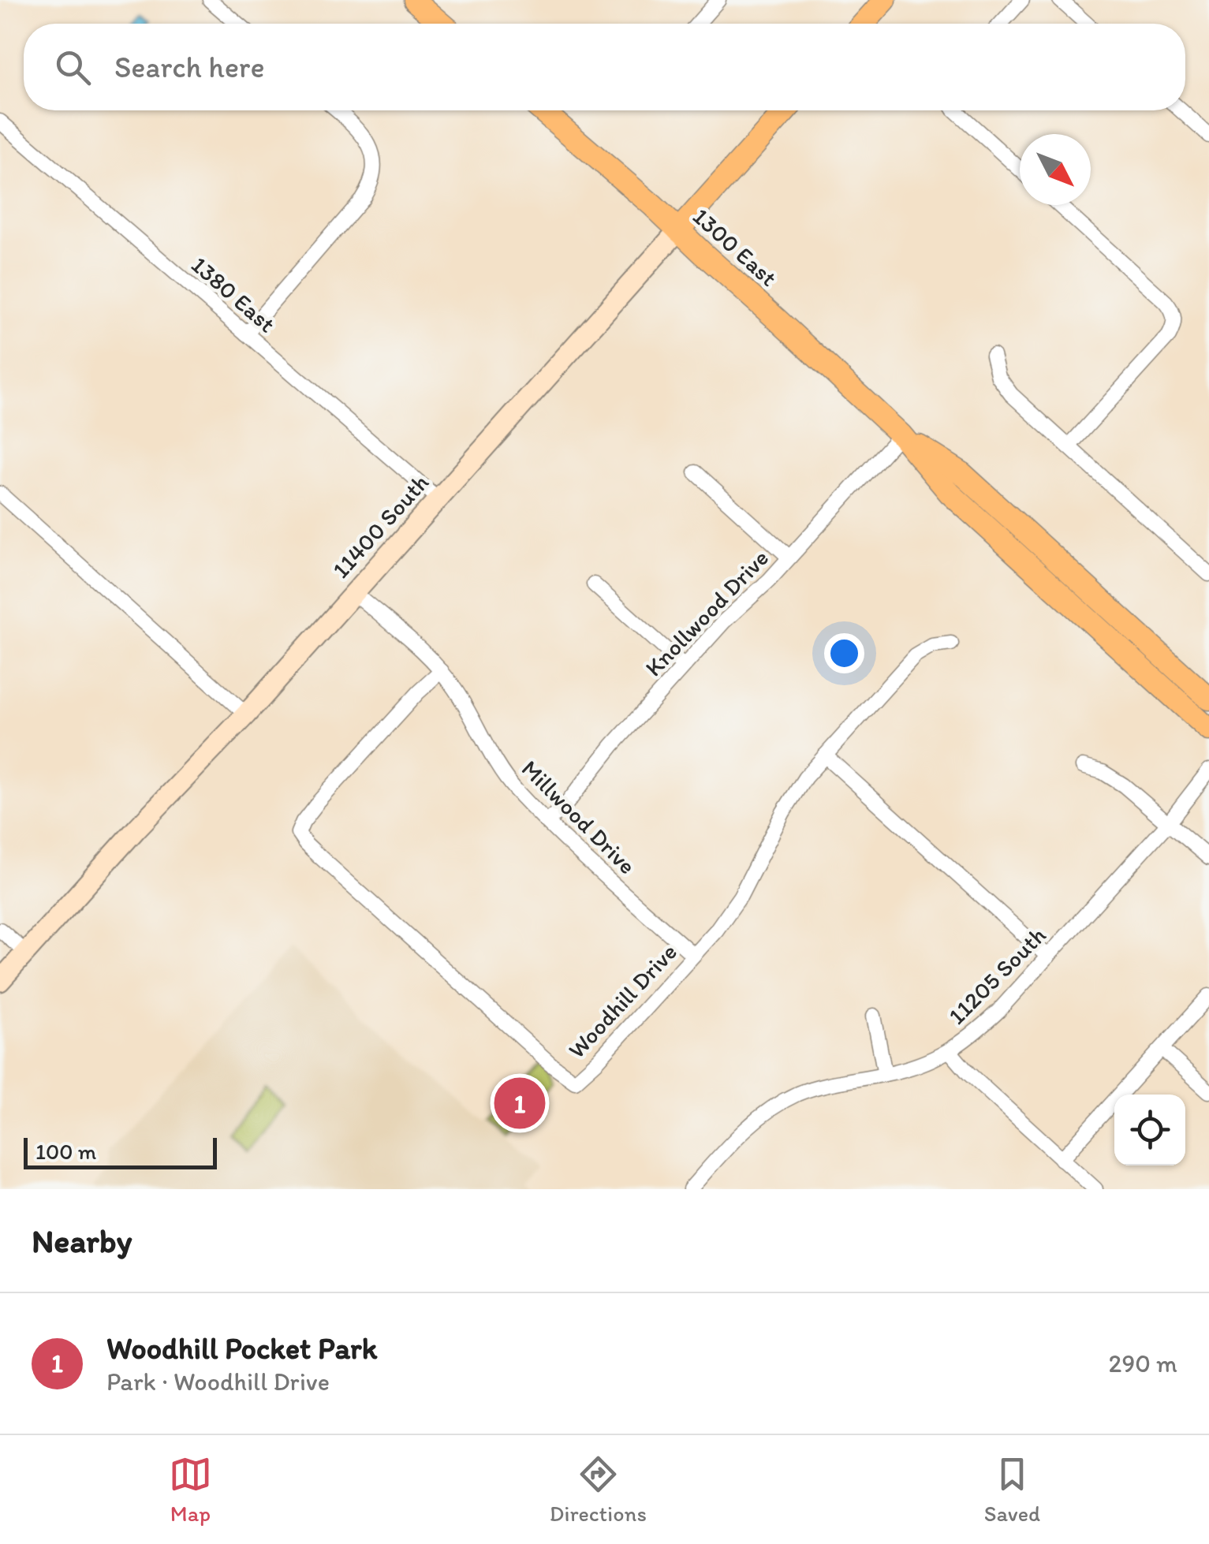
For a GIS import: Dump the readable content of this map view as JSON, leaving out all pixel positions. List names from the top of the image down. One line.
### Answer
{"streets":{"main road":["1300 East","11400 South"],"street":["1380 East","Knollwood Drive","Millwood Drive","11205 South","Woodhill Drive"]},"crossings":[["1300 East","11400 South"],["1300 East","Knollwood Drive"],["1380 East","11400 South"],["11400 South","Millwood Drive"],["Knollwood Drive","Millwood Drive"],["Millwood Drive","Woodhill Drive"]],"scale_bar":"100 m","north":"bottom right","page":{"search":"Search here","pins":"1","scale":"100 m","heading":"Nearby","list":[{"mark":"1","name":"Woodhill Pocket Park","note":"Park · Woodhill Drive","value":"290 m"}],"nav":["Map","Directions","Saved"]}}
